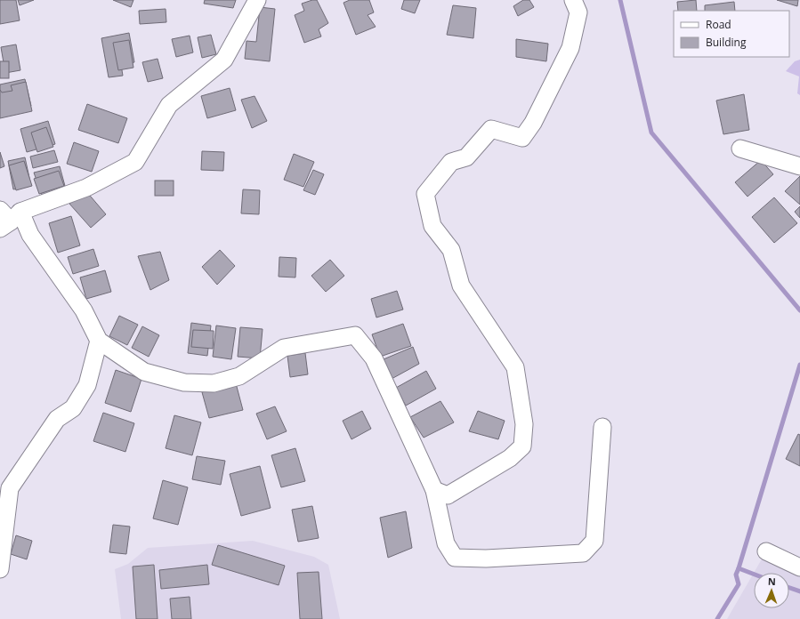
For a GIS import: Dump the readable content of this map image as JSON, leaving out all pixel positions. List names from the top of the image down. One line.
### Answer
{"legend":["Road","Building"],"north":"top"}
